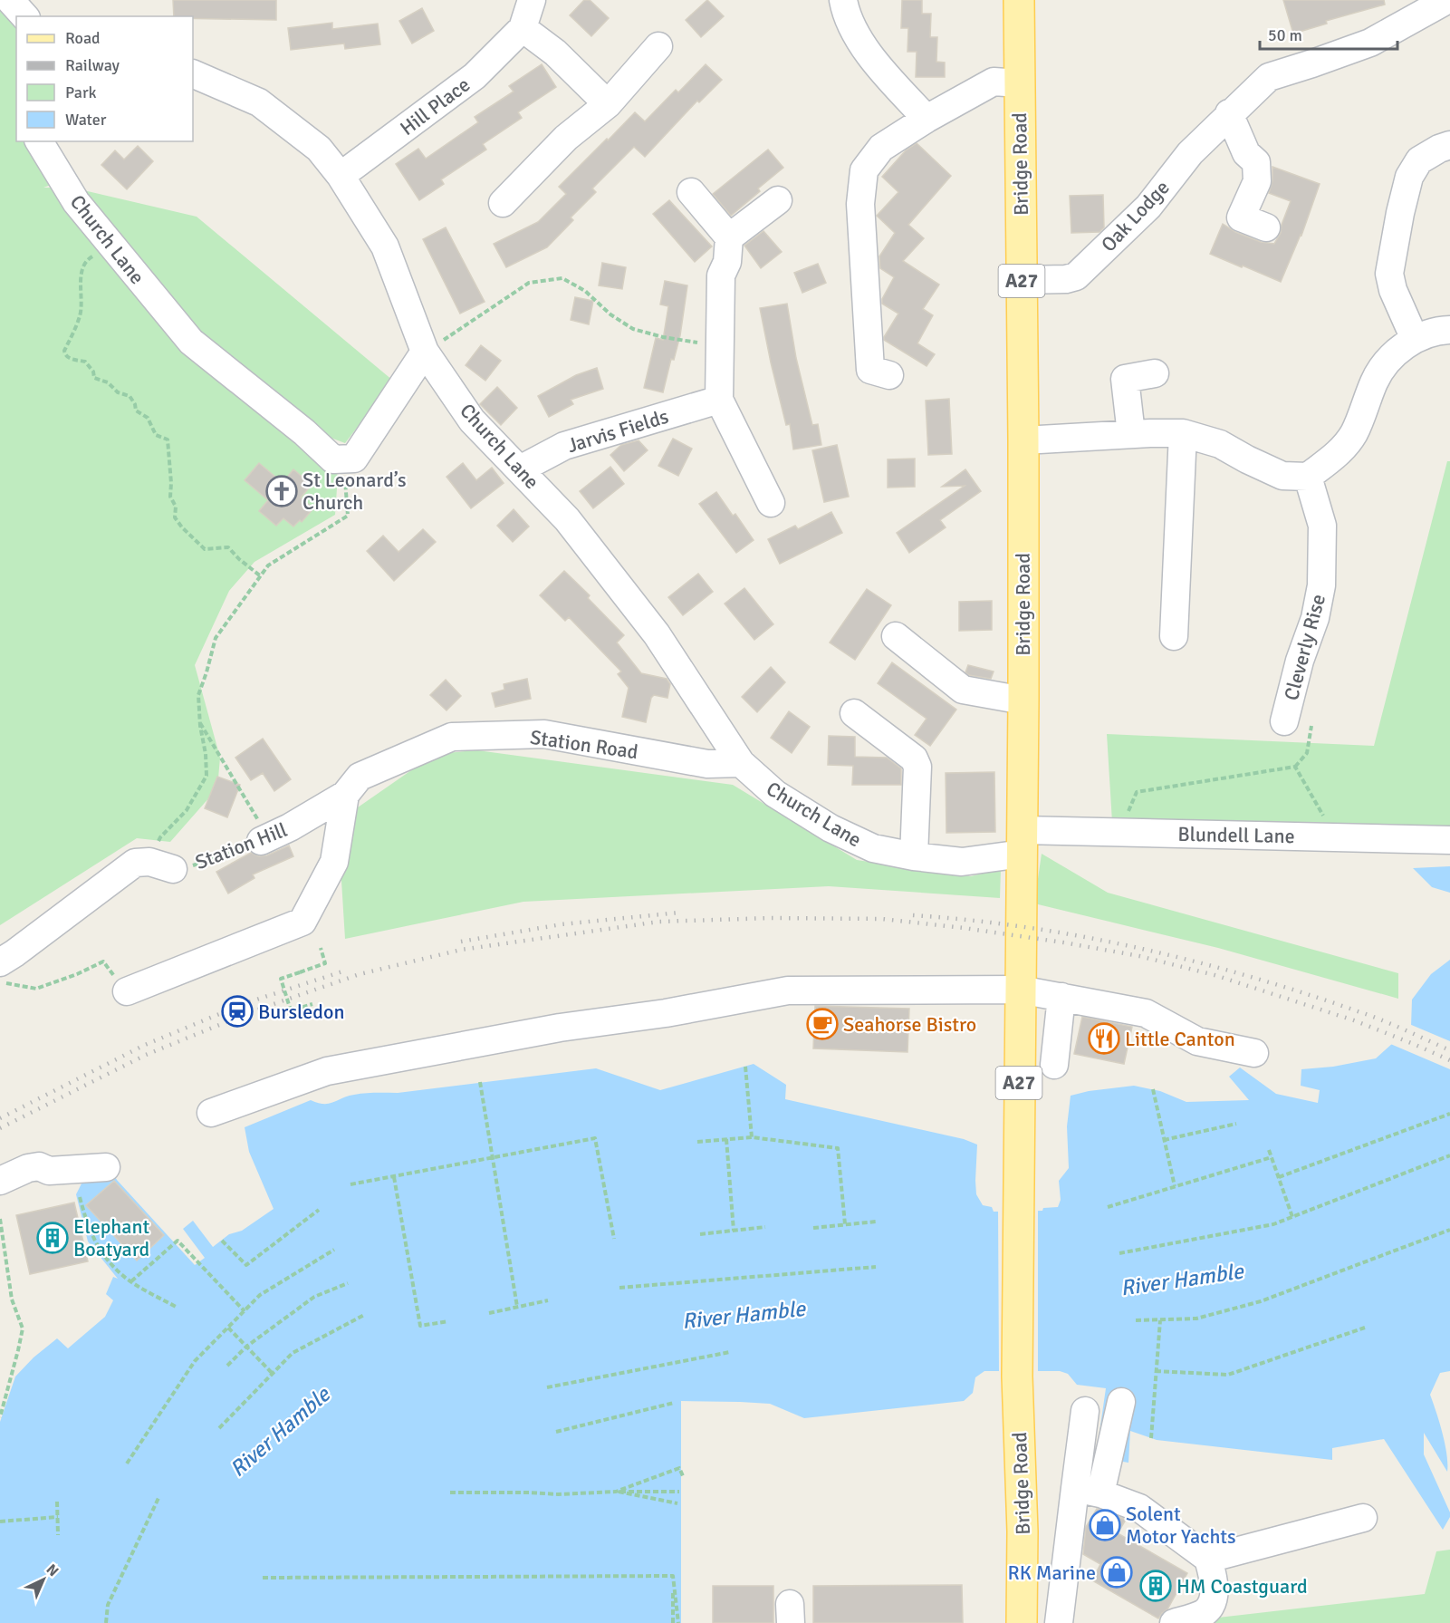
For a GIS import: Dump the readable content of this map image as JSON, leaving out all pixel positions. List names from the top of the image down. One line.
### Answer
{"streets":{"main road":["Bridge Road","A27"],"street":["Hill Place","Oak Lodge","Church Lane","Jarvis Fields","Cleverly Rise","Station Road","Blundell Lane","Station Hill"]},"crossings":[["Bridge Road","Oak Lodge"],["Bridge Road","Church Lane"],["Bridge Road","Blundell Lane"],["Church Lane","Jarvis Fields"],["Church Lane","Station Road"],["Church Lane","Blundell Lane"],["Station Road","Station Hill"]],"water":["River Hamble"],"places":{"church":["St Leonard’s Church"],"station":["Bursledon"],"cafe":["Seahorse Bistro"],"restaurant":["Little Canton"],"building":["Elephant Boatyard","HM Coastguard"],"shop":["Solent Motor Yachts","RK Marine"]},"legend":["Road","Railway","Park","Water"],"scale_bar":"50 m","north":"top right"}
